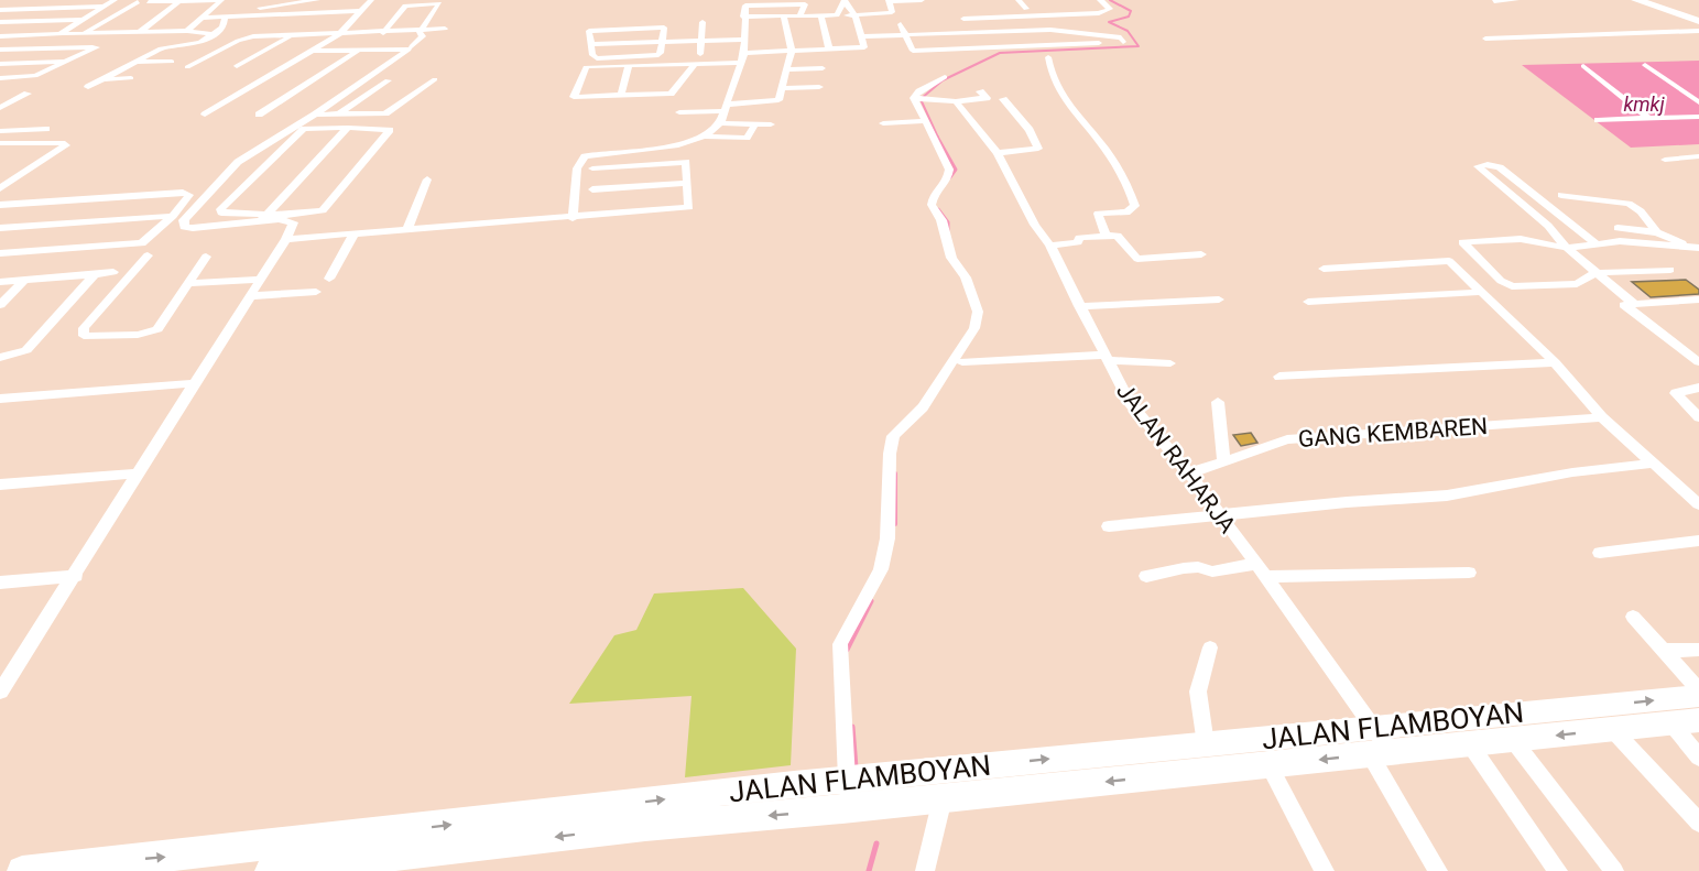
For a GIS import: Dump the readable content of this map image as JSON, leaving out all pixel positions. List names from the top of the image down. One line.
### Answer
{"streets":{"main road":["JALAN FLAMBOYAN"],"street":["GANG KEMBAREN","JALAN RAHARJA"]},"crossings":[["GANG KEMBAREN","JALAN RAHARJA"],["JALAN RAHARJA","JALAN FLAMBOYAN"]],"water":["kmkj"]}
